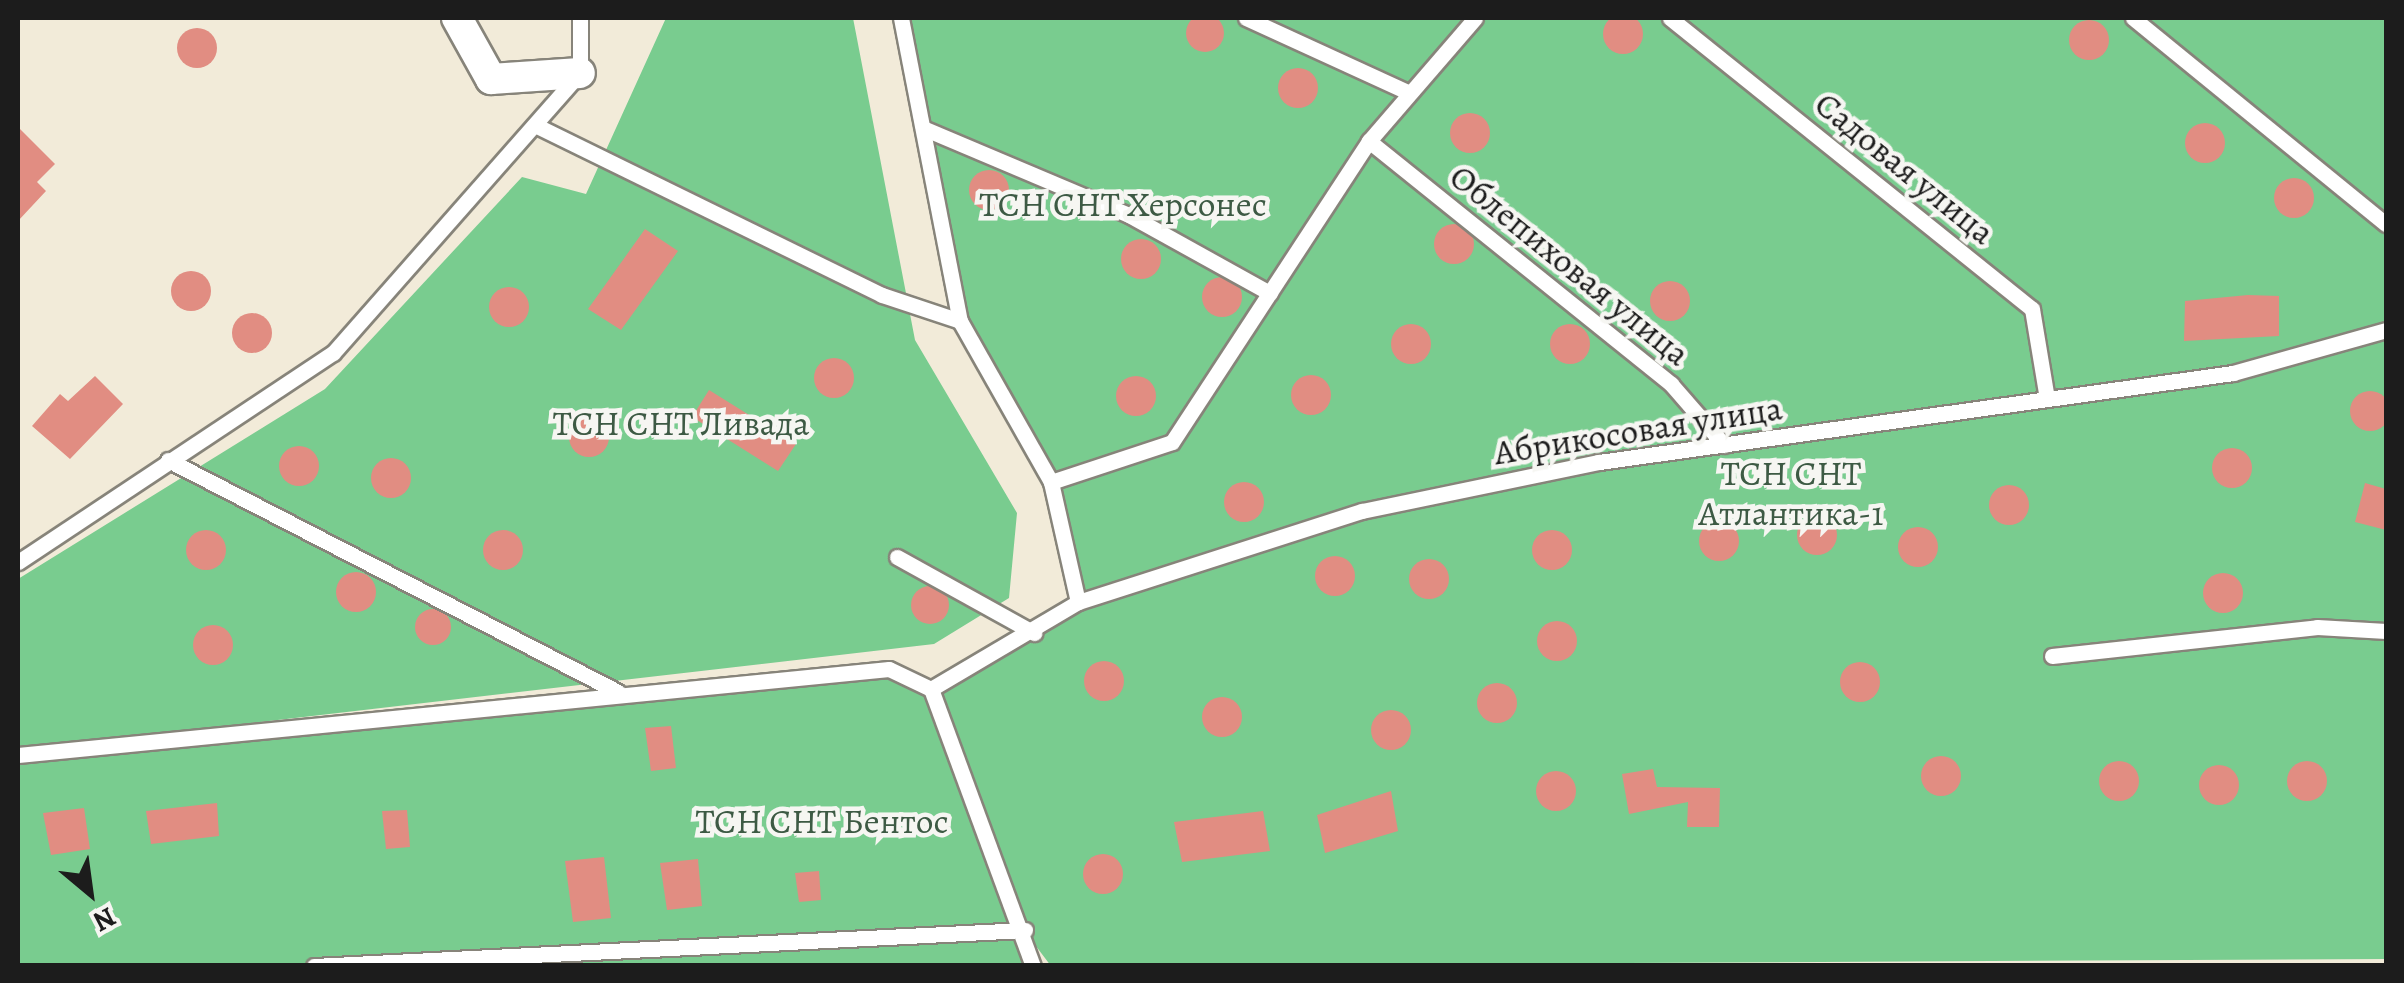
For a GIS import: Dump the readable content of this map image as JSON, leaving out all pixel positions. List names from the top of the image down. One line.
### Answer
{"streets":{"lane":["Садовая улица","Облепиховая улица","Абрикосовая улица"]},"crossings":[["Садовая улица","Абрикосовая улица"],["Облепиховая улица","Абрикосовая улица"]],"parks":["ТСН СНТ Херсонес","ТСН СНТ Ливада","ТСН СНТ Атлантика-1","ТСН СНТ Бентос"],"north":"bottom right"}
